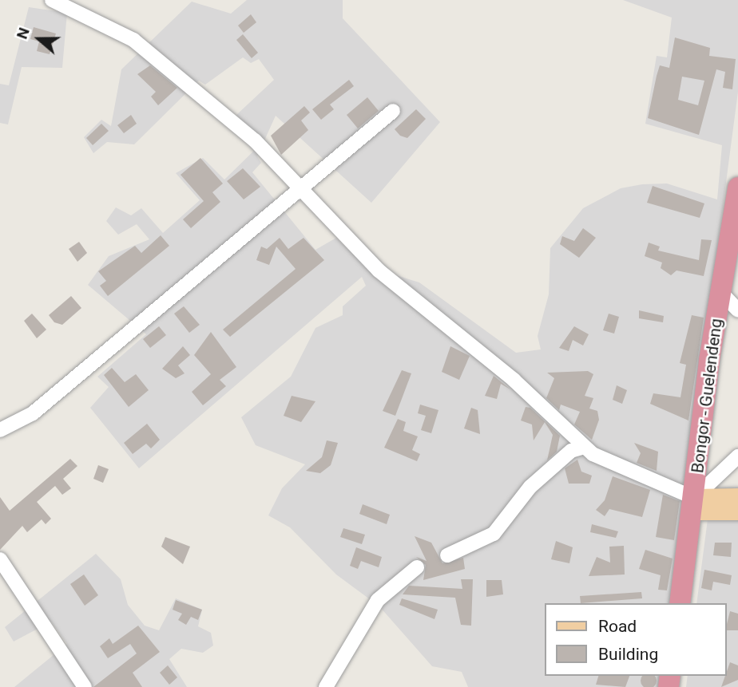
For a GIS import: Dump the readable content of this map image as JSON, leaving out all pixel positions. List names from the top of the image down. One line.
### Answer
{"streets":{"highway":["Bongor - Guelendeng"]},"legend":["Road","Building"],"north":"left"}
